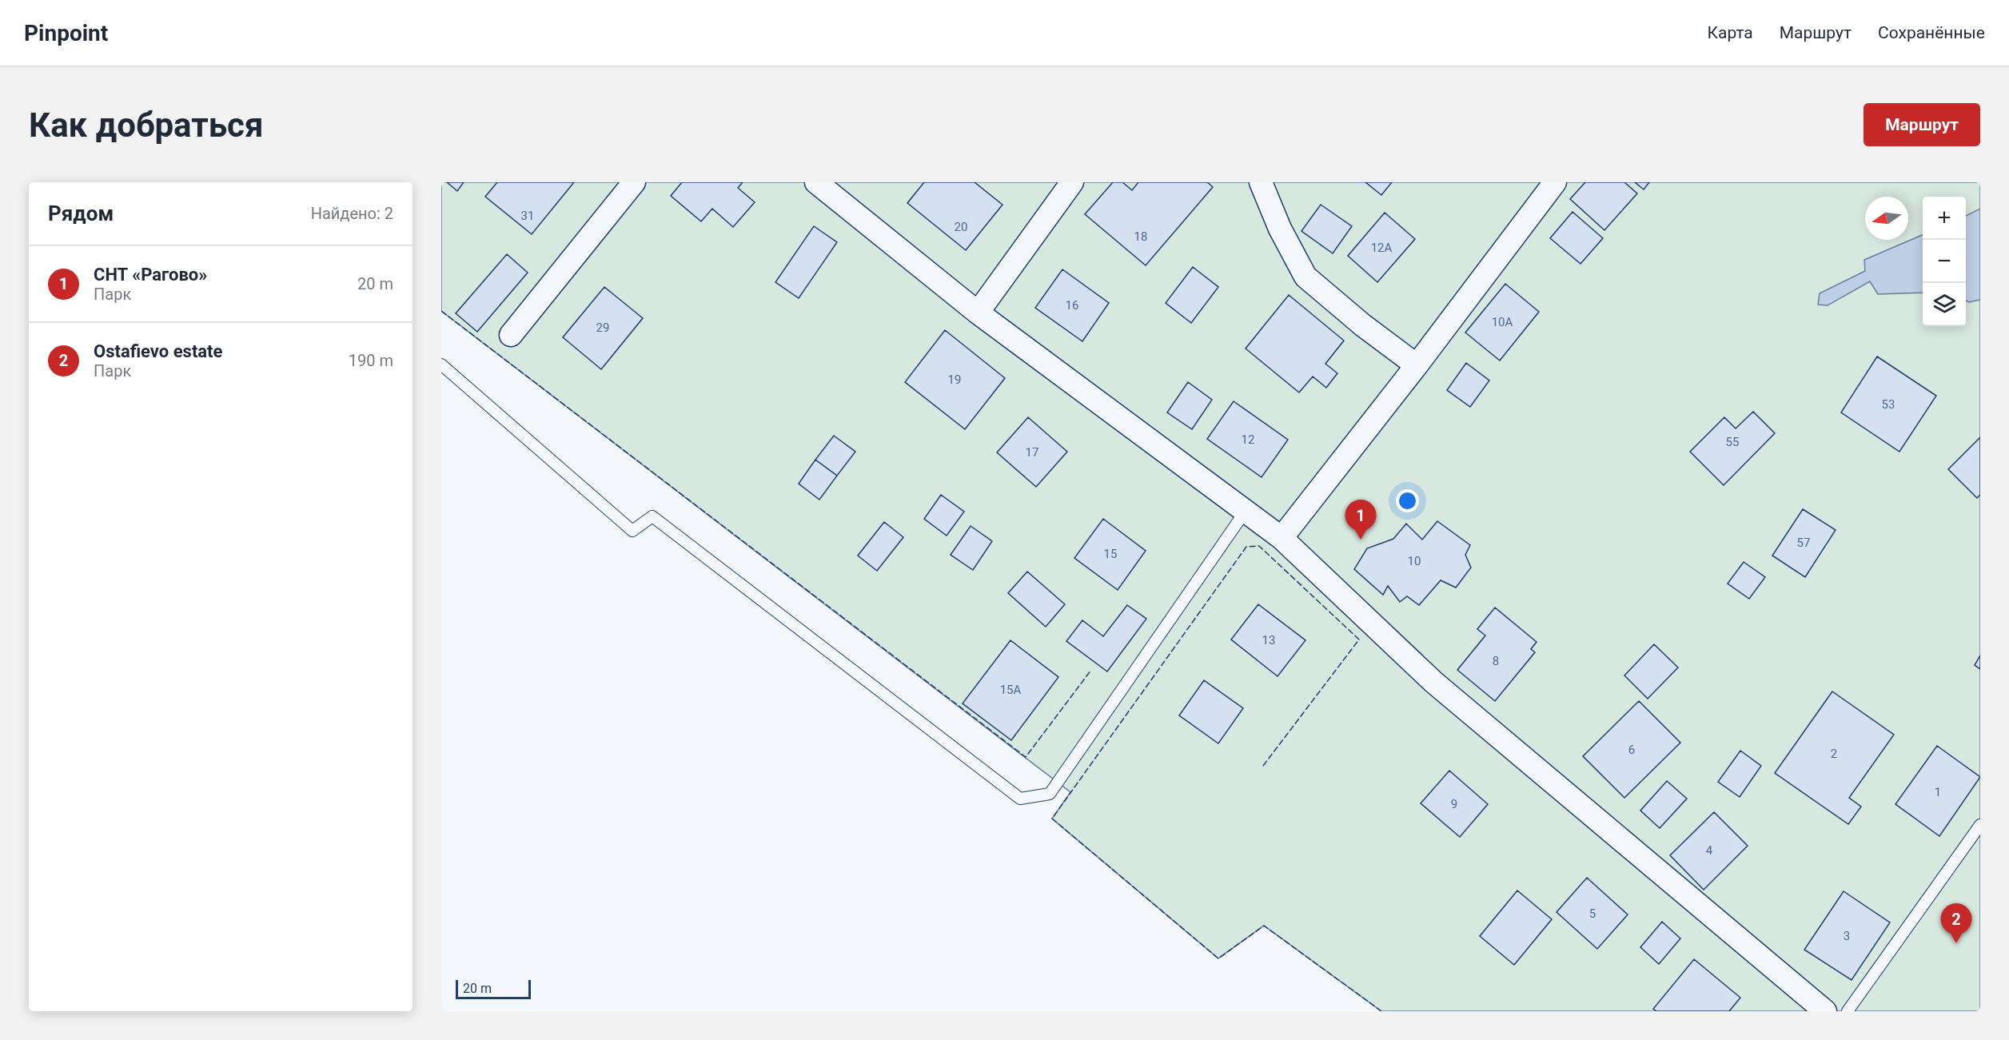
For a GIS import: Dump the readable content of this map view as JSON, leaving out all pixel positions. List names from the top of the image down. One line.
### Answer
{"house_numbers":["31","20","18","12А","16","10А","29","19","53","12","55","17","57","15","10","13","8","15А","6","2","1","9","4","5","3"],"scale_bar":"20 m","north":"left","page":{"header":"Pinpoint","nav":["Карта","Маршрут","Сохранённые"],"buttons":"Маршрут","title":"Как добраться","heading":["Рядом","Найдено: 2"],"map_buttons":["+","−"],"list":[{"mark":"1","name":"СНТ «Рагово»","note":"Парк","value":"20 m"},{"mark":"2","name":"Ostafievo estate","note":"Парк","value":"190 m"}],"pins":["1","2"],"scale":"20 m"}}
